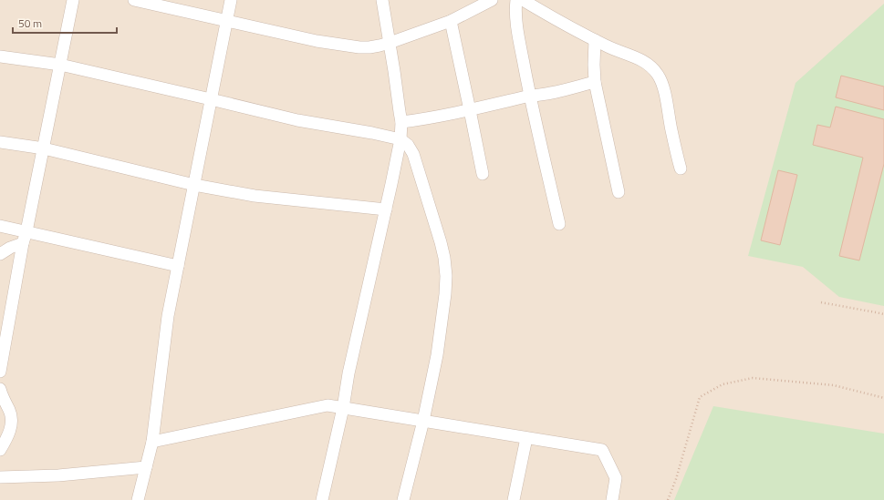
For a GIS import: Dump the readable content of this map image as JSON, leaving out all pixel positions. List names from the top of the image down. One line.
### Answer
{"scale_bar":"50 m"}
